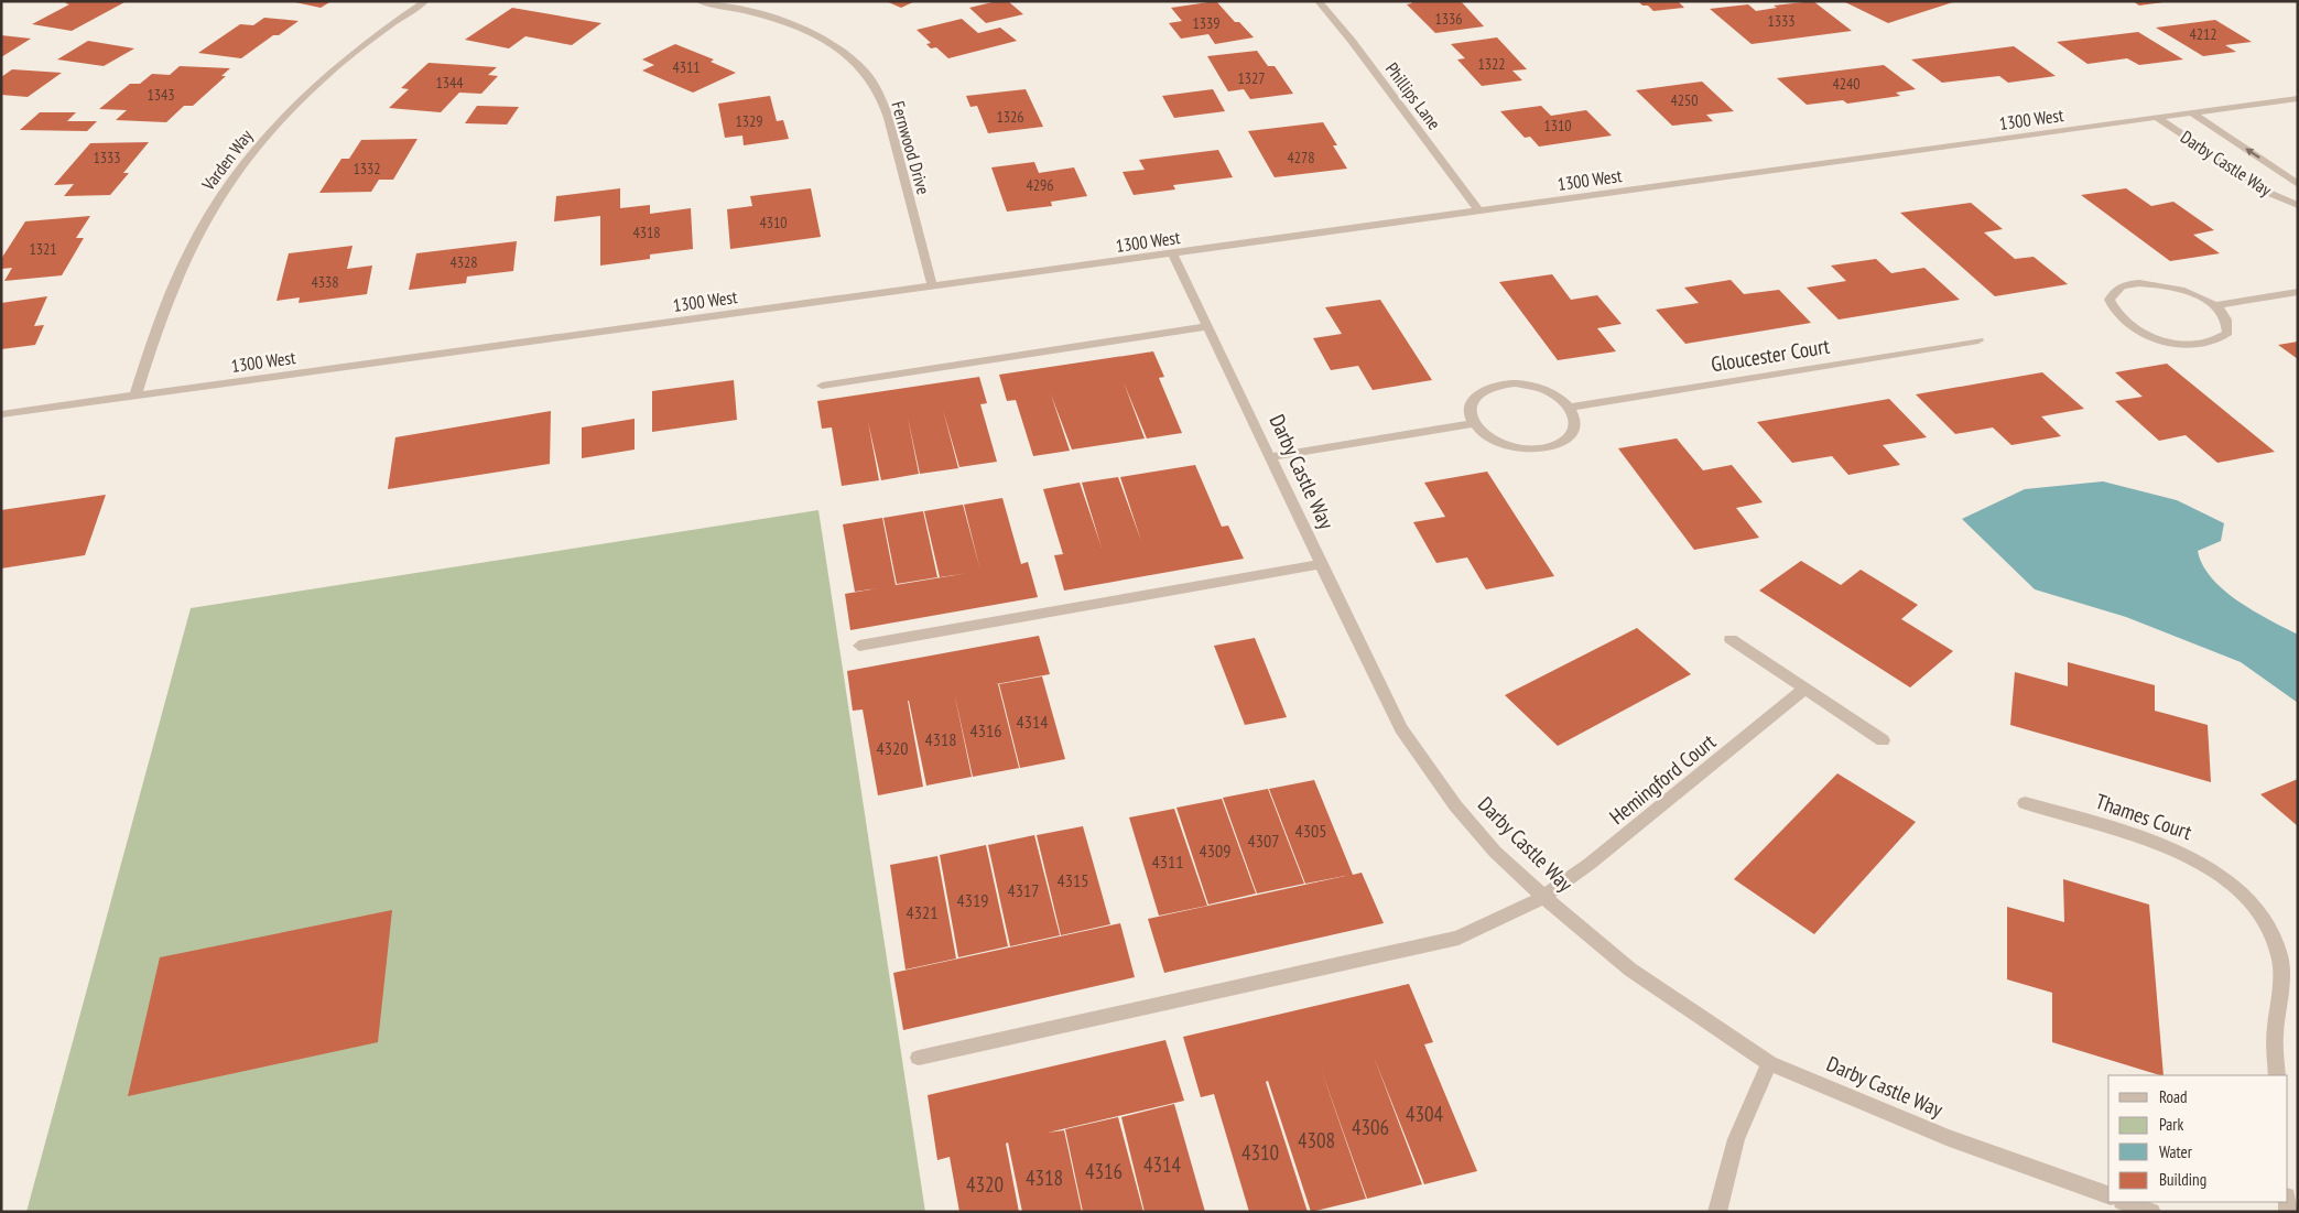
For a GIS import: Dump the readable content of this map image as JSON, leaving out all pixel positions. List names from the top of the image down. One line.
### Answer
{"streets":{"street":["Phillips Lane","1300 West","Fernwood Drive","Varden Way","Darby Castle Way","Gloucester Court","Hemingford Court","Thames Court"]},"crossings":[["Phillips Lane","1300 West"],["1300 West","Fernwood Drive"],["1300 West","Varden Way"],["1300 West","Darby Castle Way"],["Darby Castle Way","Hemingford Court"]],"house_numbers":["1336","1333","1339","4212","1322","4311","1327","1344","4240","1343","4250","1326","1329","1310","1333","4278","1332","4296","4310","4318","1321","4328","4338","4314","4316","4318","4320","4305","4307","4309","4311","4315","4317","4319","4321","4304","4306","4308","4310","4314","4316","4318","4320"],"legend":["Road","Park","Water","Building"]}
